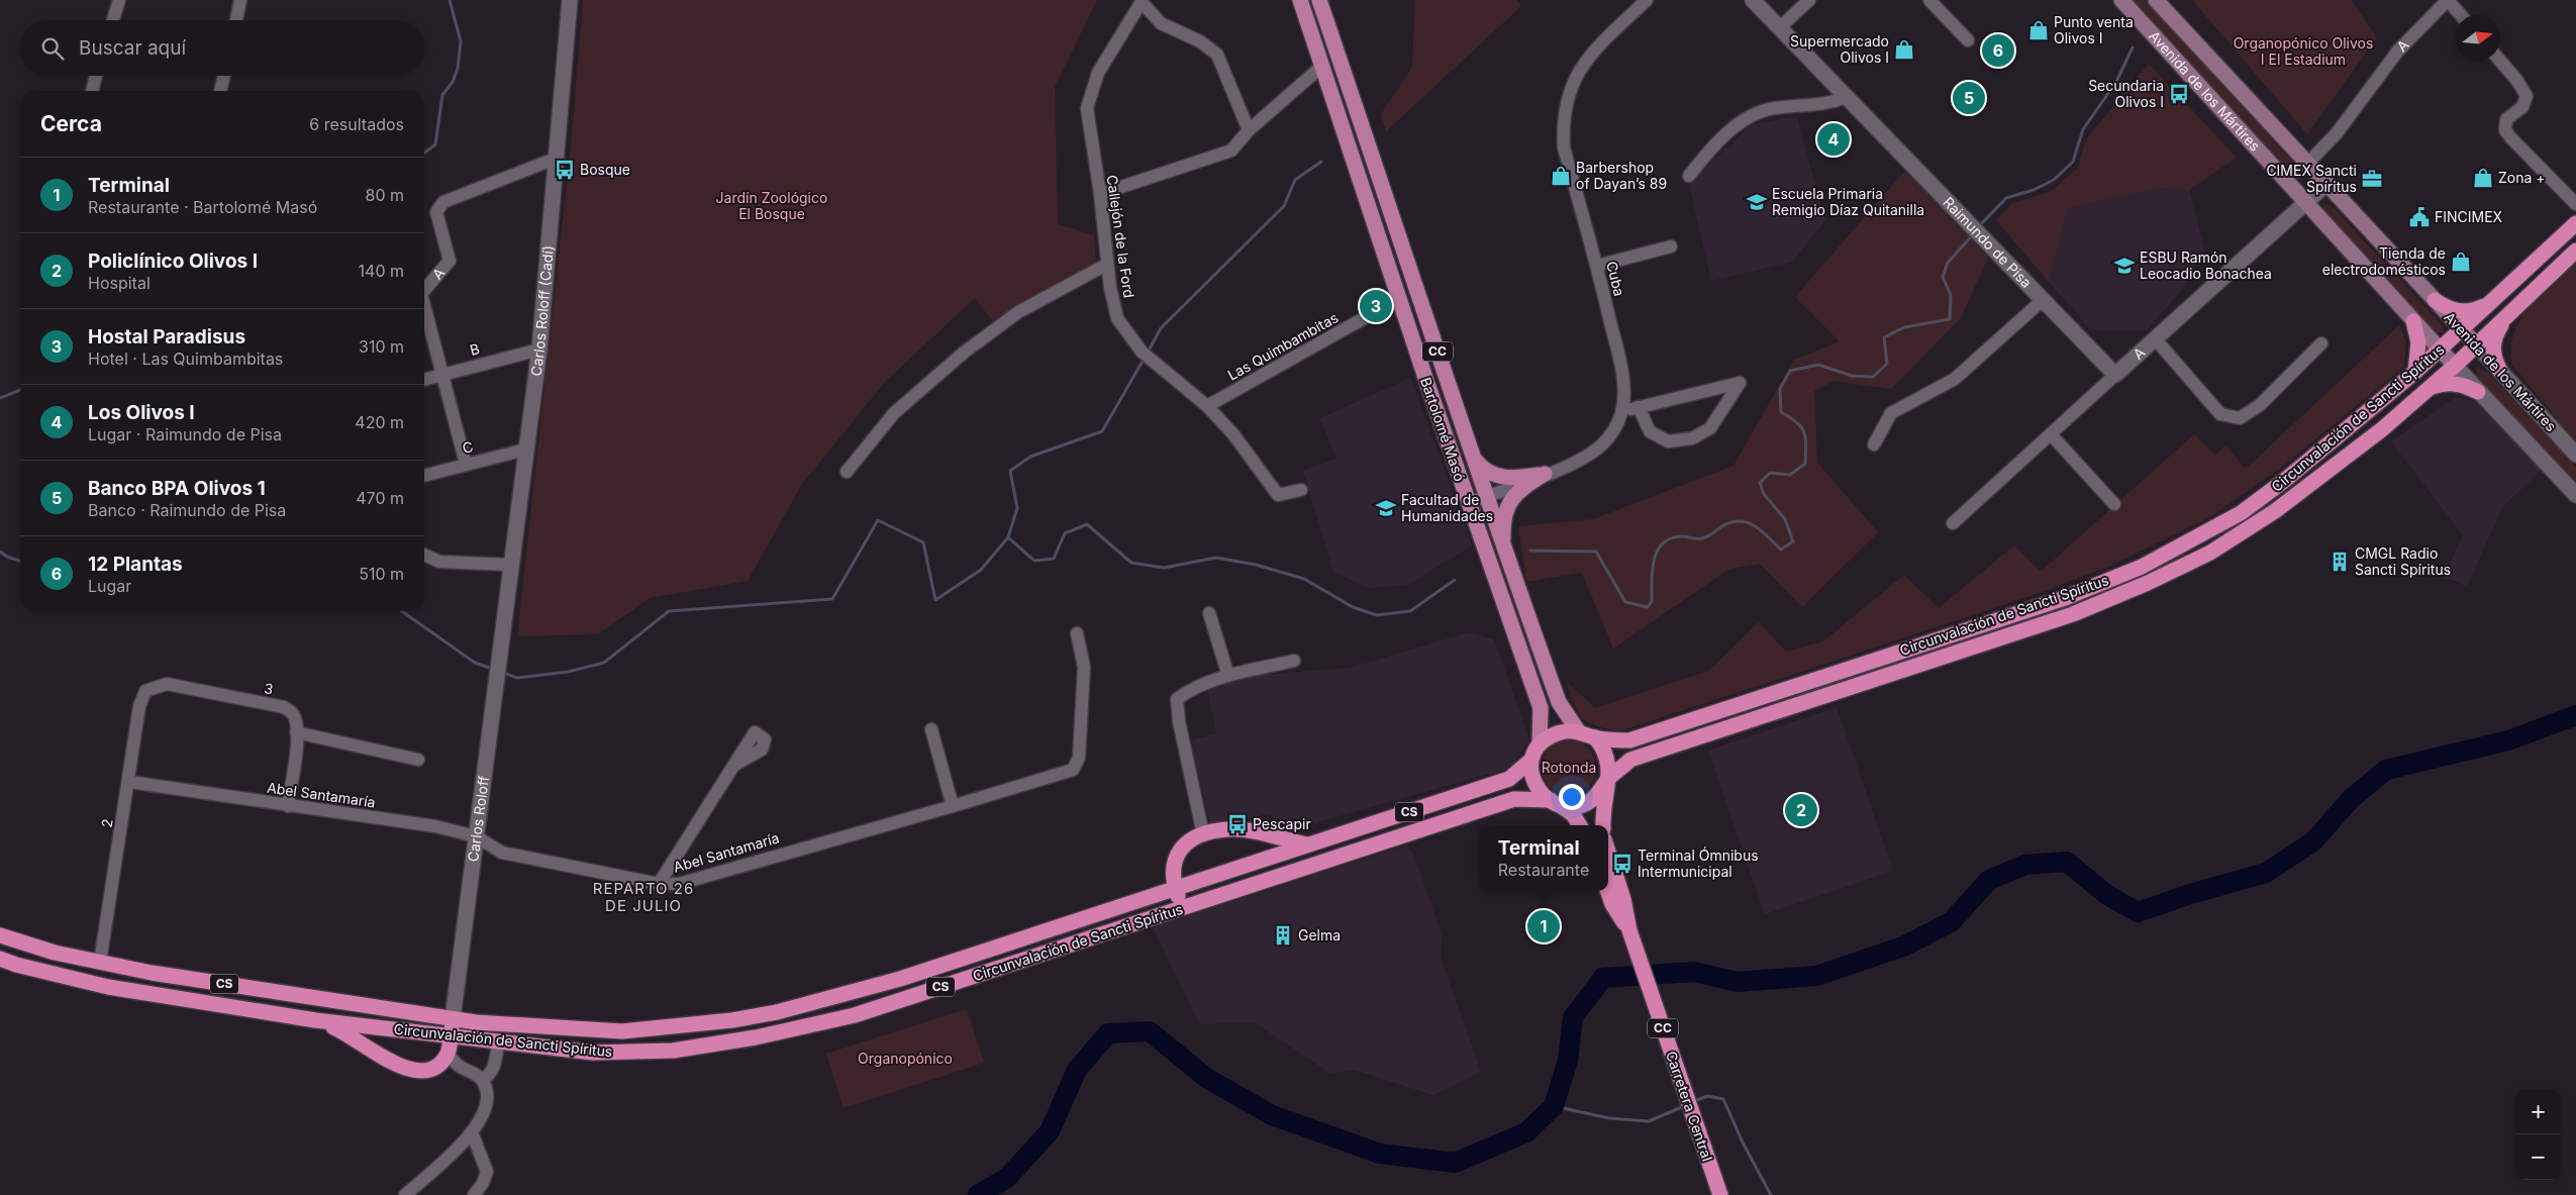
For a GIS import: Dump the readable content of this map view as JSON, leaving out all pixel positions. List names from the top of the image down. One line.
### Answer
{"streets":{"highway":["CC","Circunvalación de Sancti Spíritus","CS","Carretera Central"],"main road":["Avenida de los Mártires","Bartolomé Masó"],"street":["A","Callejón de la Ford","Raimundo de Pisa","Cuba","Carlos Roloff (Cadí)","Las Quimbambitas","B","C","3","Abel Santamaría","Carlos Roloff","2"]},"crossings":[["A","Avenida de los Mártires"],["A","Raimundo de Pisa"],["A","Carlos Roloff (Cadí)"],["A","B"],["A","C"],["Avenida de los Mártires","Circunvalación de Sancti Spíritus"],["Callejón de la Ford","Las Quimbambitas"],["Cuba","Bartolomé Masó"],["Carlos Roloff (Cadí)","B"],["Carlos Roloff (Cadí)","C"],["Carlos Roloff (Cadí)","Carlos Roloff"],["Las Quimbambitas","Bartolomé Masó"],["CC","Circunvalación de Sancti Spíritus"],["CC","Bartolomé Masó"],["CC","Carretera Central"],["Circunvalación de Sancti Spíritus","Bartolomé Masó"],["Circunvalación de Sancti Spíritus","Carlos Roloff"],["Circunvalación de Sancti Spíritus","2"],["3","Abel Santamaría"],["3","2"],["Abel Santamaría","Carlos Roloff"],["Abel Santamaría","2"]],"districts":["REPARTO 26 DE JULIO"],"parks":["Organopónico Olivos I El Estadium","Jardín Zoológico El Bosque","Rotonda","Organopónico"],"places":{"shop":["Punto venta Olivos I","Supermercado Olivos I","Barbershop of Dayan’s 89","Zona +","Tienda de electrodomésticos"],"bus stop":["Secundaria Olivos I","Bosque","Pescapir","Terminal Ómnibus Intermunicipal"],"office":["CIMEX Sancti Spíritus"],"school or university":["Escuela Primaria Remigio Díaz Quitanilla","ESBU Ramón Leocadio Bonachea","Facultad de Humanidades"],"public building":["FINCIMEX"],"building":["CMGL Radio Sancti Spíritus","Gelma"]},"north":"right","page":{"search":"Buscar aquí","pins":["6","5","4","3","2","1"],"heading":["Cerca","6 resultados"],"list":[{"mark":"1","name":"Terminal","note":"Restaurante · Bartolomé Masó","value":"80 m"},{"mark":"2","name":"Policlínico Olivos I","note":"Hospital","value":"140 m"},{"mark":"3","name":"Hostal Paradisus","note":"Hotel · Las Quimbambitas","value":"310 m"},{"mark":"4","name":"Los Olivos I","note":"Lugar · Raimundo de Pisa","value":"420 m"},{"mark":"5","name":"Banco BPA Olivos 1","note":"Banco · Raimundo de Pisa","value":"470 m"},{"mark":"6","name":"12 Plantas","note":"Lugar","value":"510 m"}],"popup":["Terminal","Restaurante"],"map_buttons":["+","−"]}}
